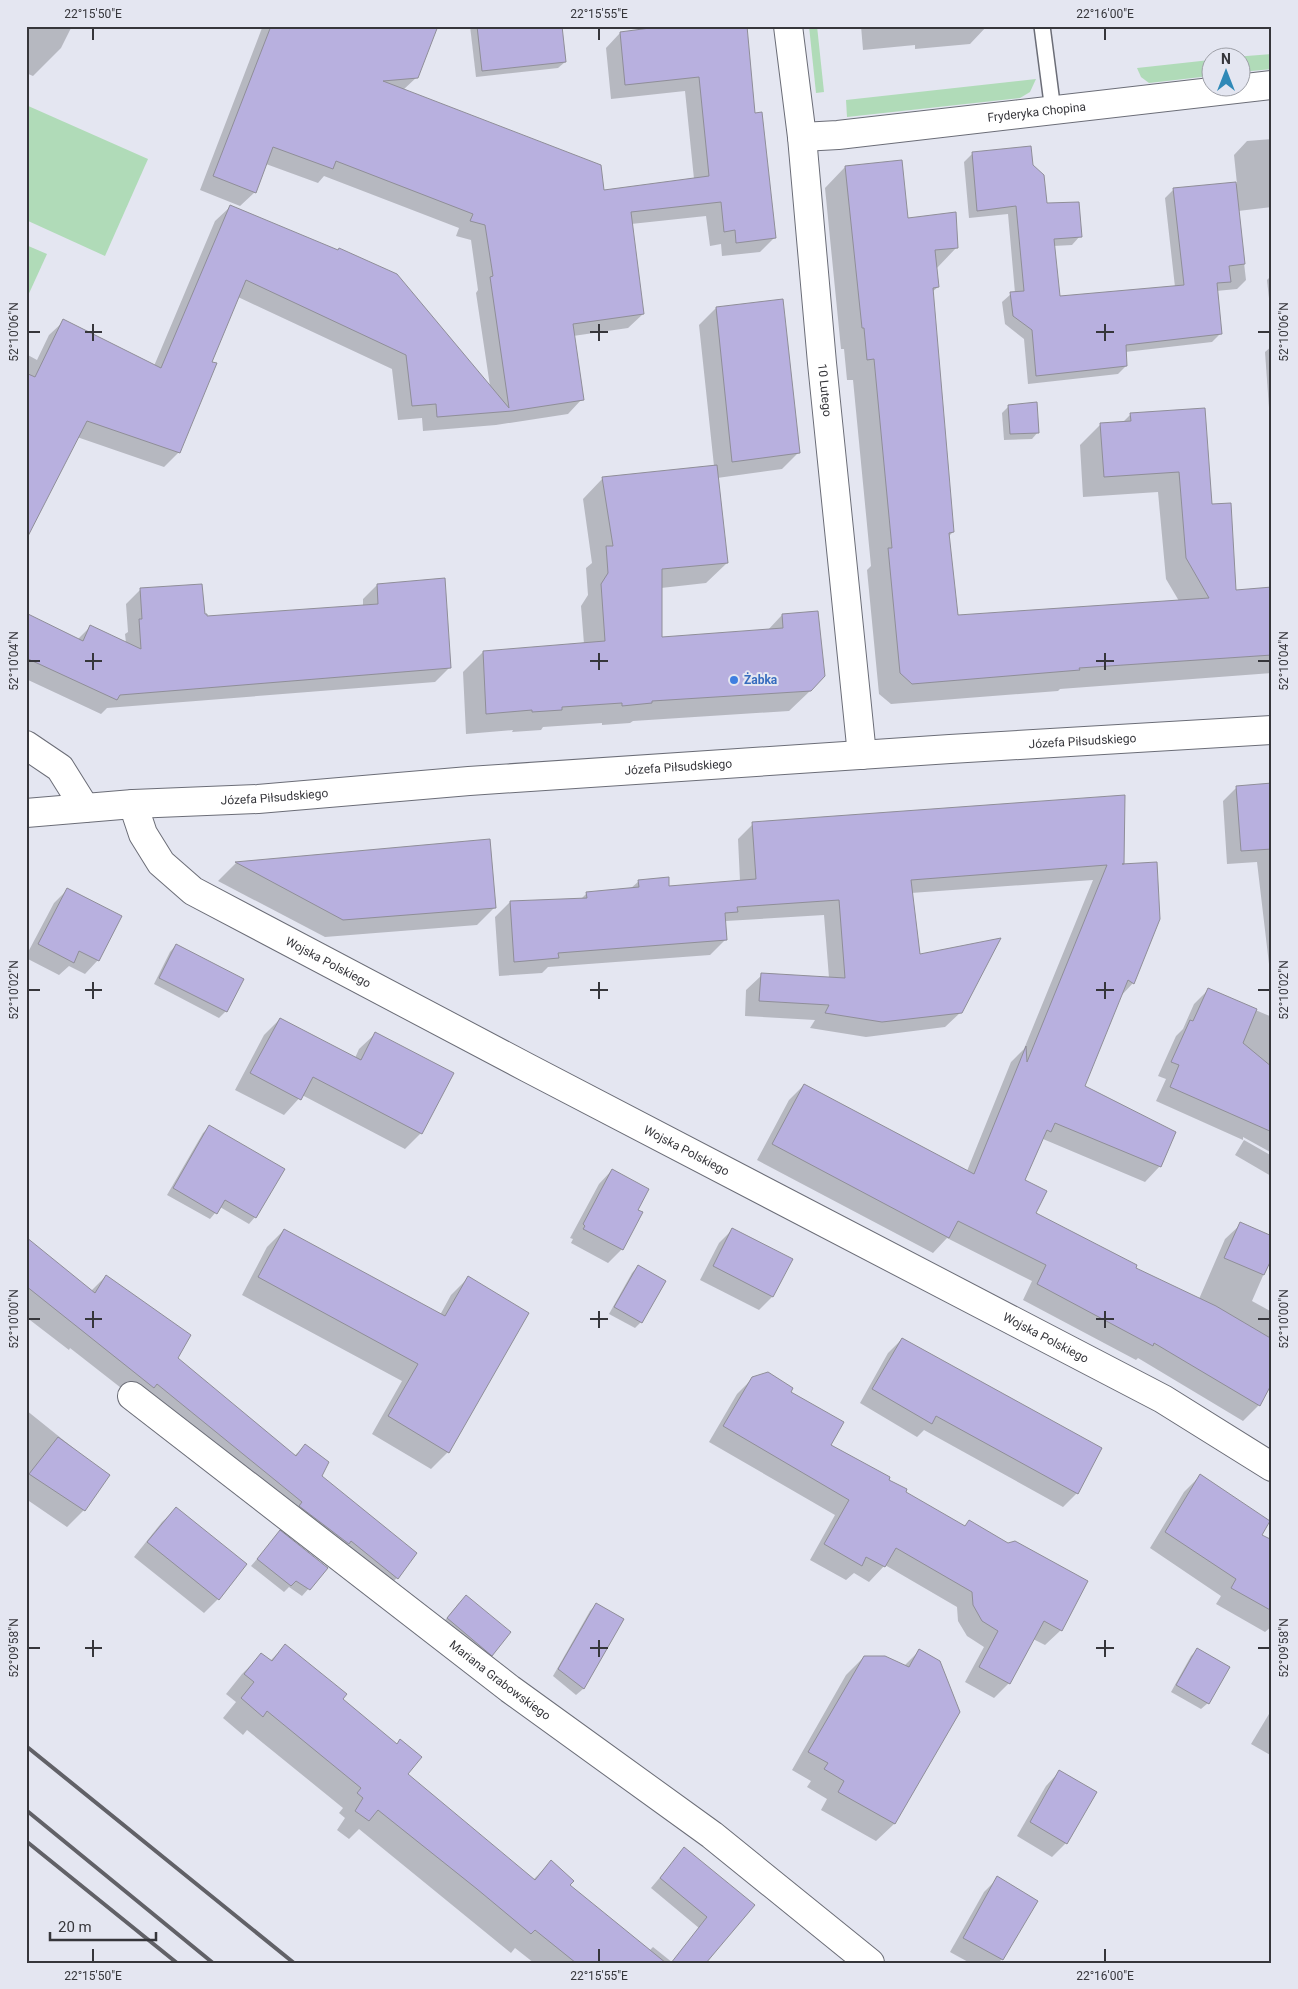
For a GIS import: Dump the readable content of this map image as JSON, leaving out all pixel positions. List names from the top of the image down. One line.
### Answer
{"streets":{"street":["Fryderyka Chopina","10 Lutego","Józefa Piłsudskiego","Wojska Polskiego","Mariana Grabowskiego"]},"crossings":[["Fryderyka Chopina","10 Lutego"],["10 Lutego","Józefa Piłsudskiego"],["Józefa Piłsudskiego","Wojska Polskiego"]],"places":["Żabka"],"scale_bar":"20 m","north":"top","coordinates":["22°15'50\"E","22°15'55\"E","22°16'00\"E","52°10'06\"N","52°10'04\"N","52°10'02\"N","52°10'00\"N","52°09'58\"N"]}
